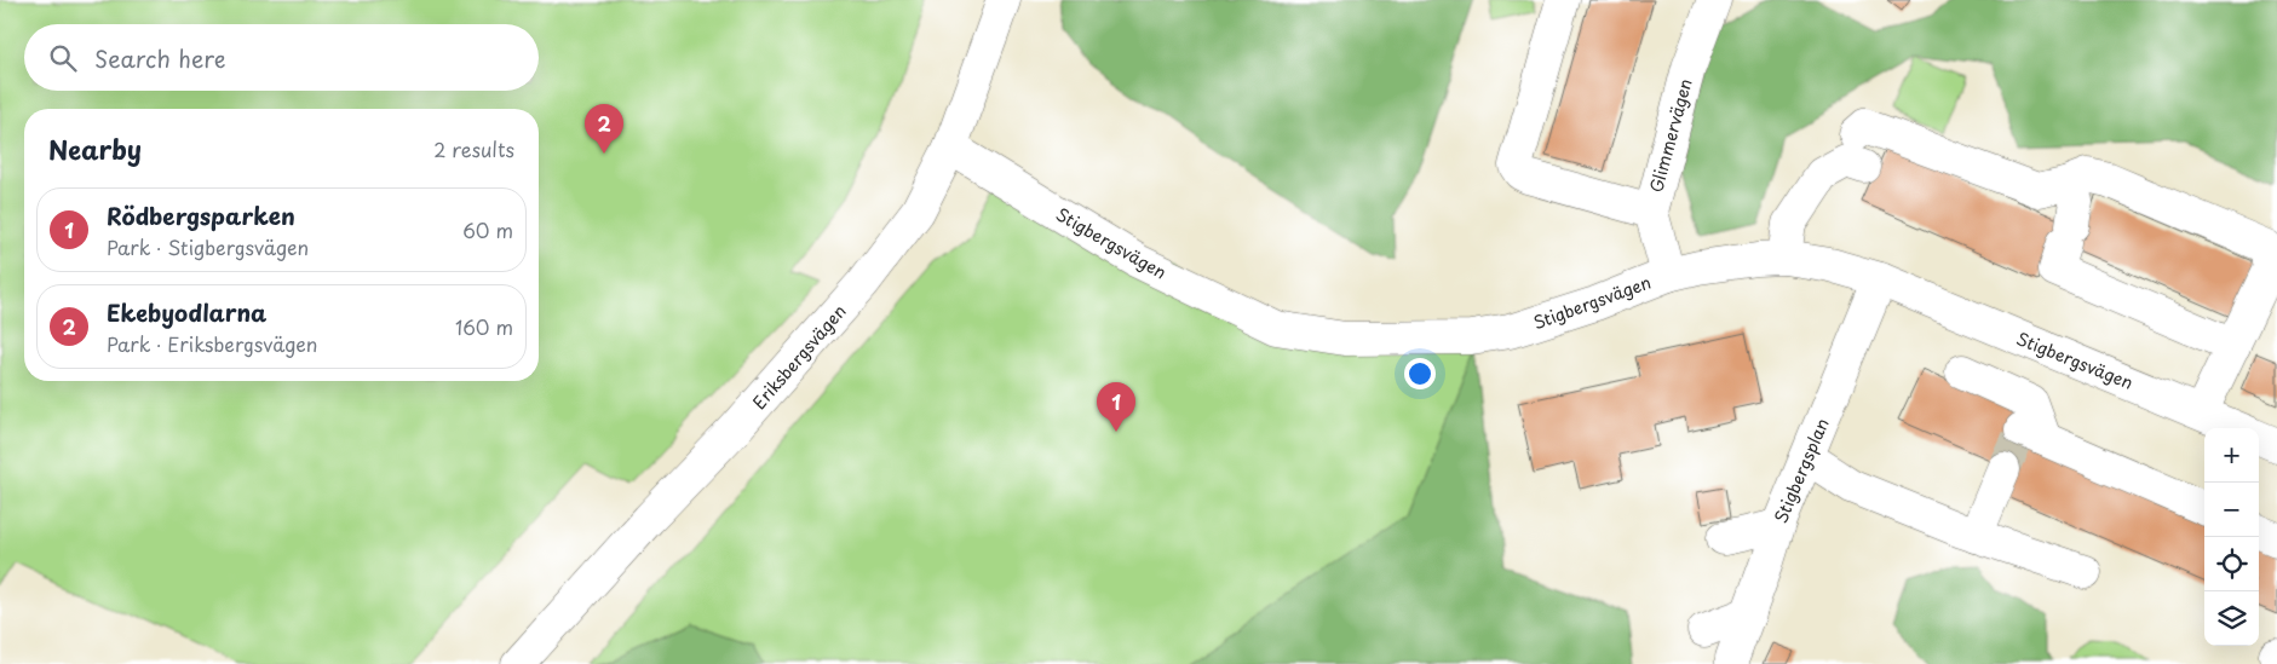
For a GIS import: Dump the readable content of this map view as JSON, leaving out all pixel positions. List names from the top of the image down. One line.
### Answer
{"streets":{"street":["Glimmervägen","Stigbergsvägen","Eriksbergsvägen","Stigbergsplan"]},"crossings":[["Glimmervägen","Stigbergsvägen"],["Stigbergsvägen","Eriksbergsvägen"],["Stigbergsvägen","Stigbergsplan"]],"page":{"search":"Search here","pins":["2","1"],"heading":["Nearby","2 results"],"list":[{"mark":"1","name":"Rödbergsparken","note":"Park · Stigbergsvägen","value":"60 m"},{"mark":"2","name":"Ekebyodlarna","note":"Park · Eriksbergsvägen","value":"160 m"}],"map_buttons":["+","−"]}}
